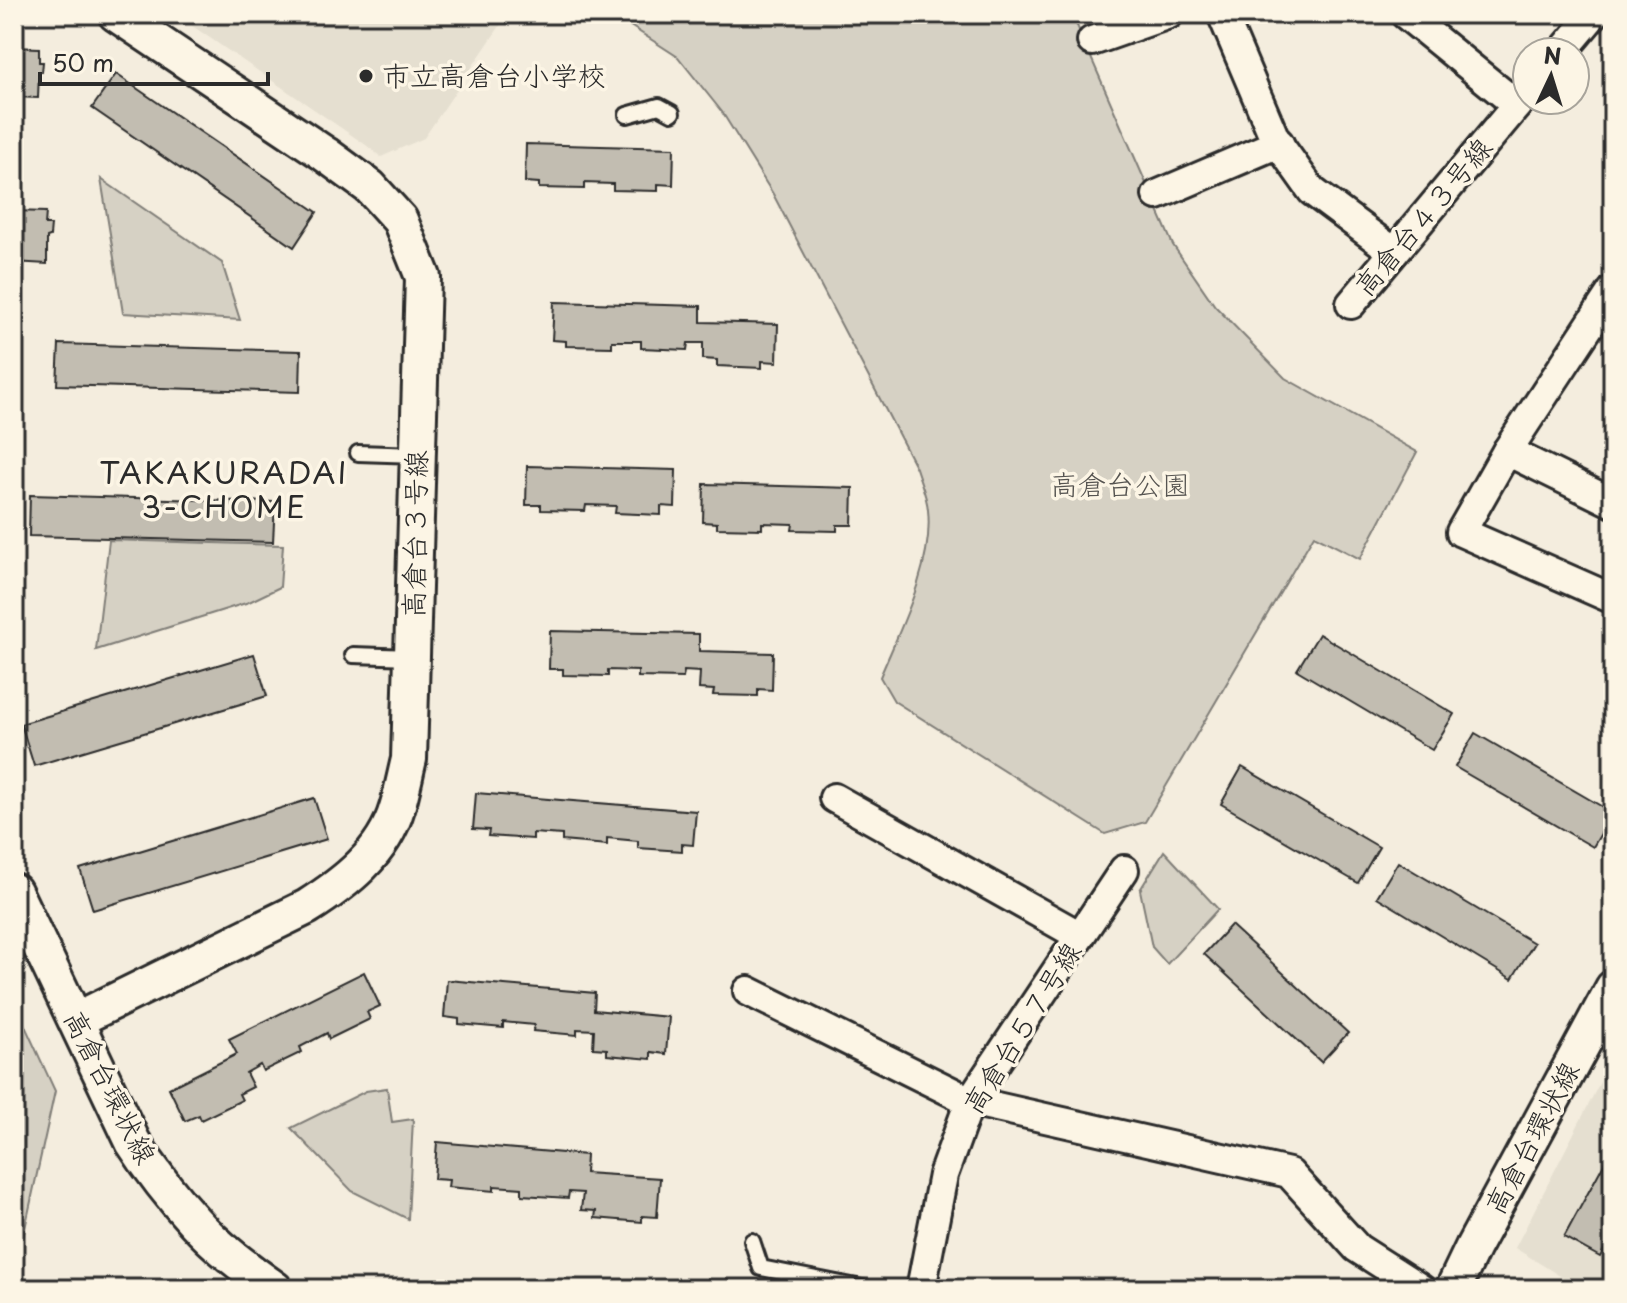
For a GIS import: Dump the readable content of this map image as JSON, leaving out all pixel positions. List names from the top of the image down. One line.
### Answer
{"streets":{"street":["高倉台４３号線","高倉台３号線","高倉台５７号線","高倉台環状線"]},"crossings":[["高倉台３号線","高倉台環状線"]],"districts":["TAKAKURADAI 3-CHOME"],"parks":["高倉台公園"],"places":["市立高倉台小学校"],"scale_bar":"50 m","north":"top"}
